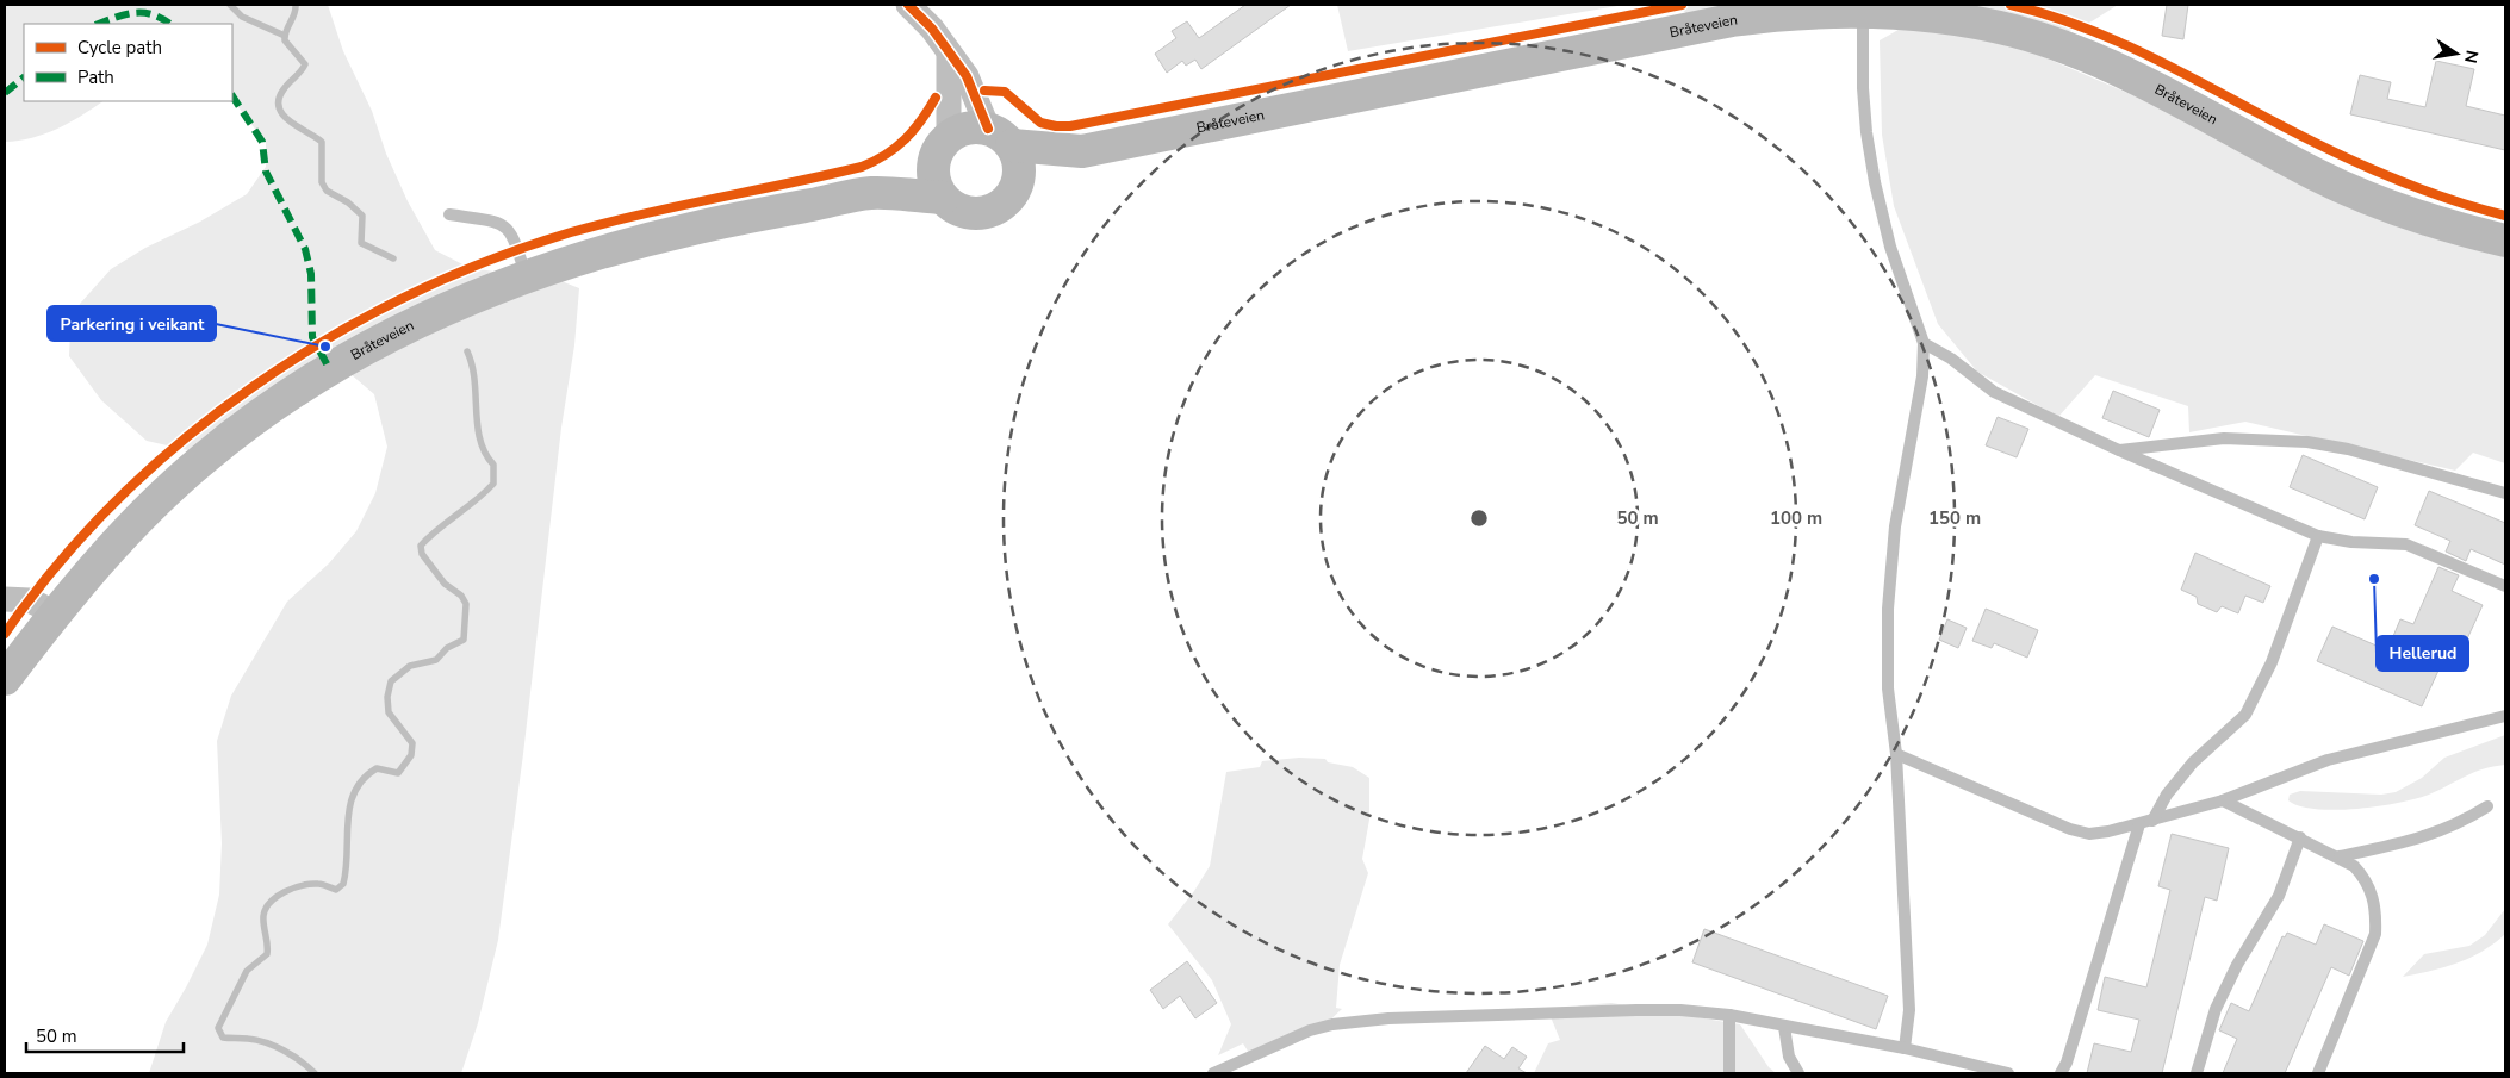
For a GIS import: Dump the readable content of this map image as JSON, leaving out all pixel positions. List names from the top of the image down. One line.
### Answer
{"streets":{"main road":["Bråteveien"]},"places":["Parkering i veikant","Hellerud"],"legend":["Cycle path","Path"],"scale_bar":"50 m","north":"right","rings":["50 m","100 m","150 m"]}
